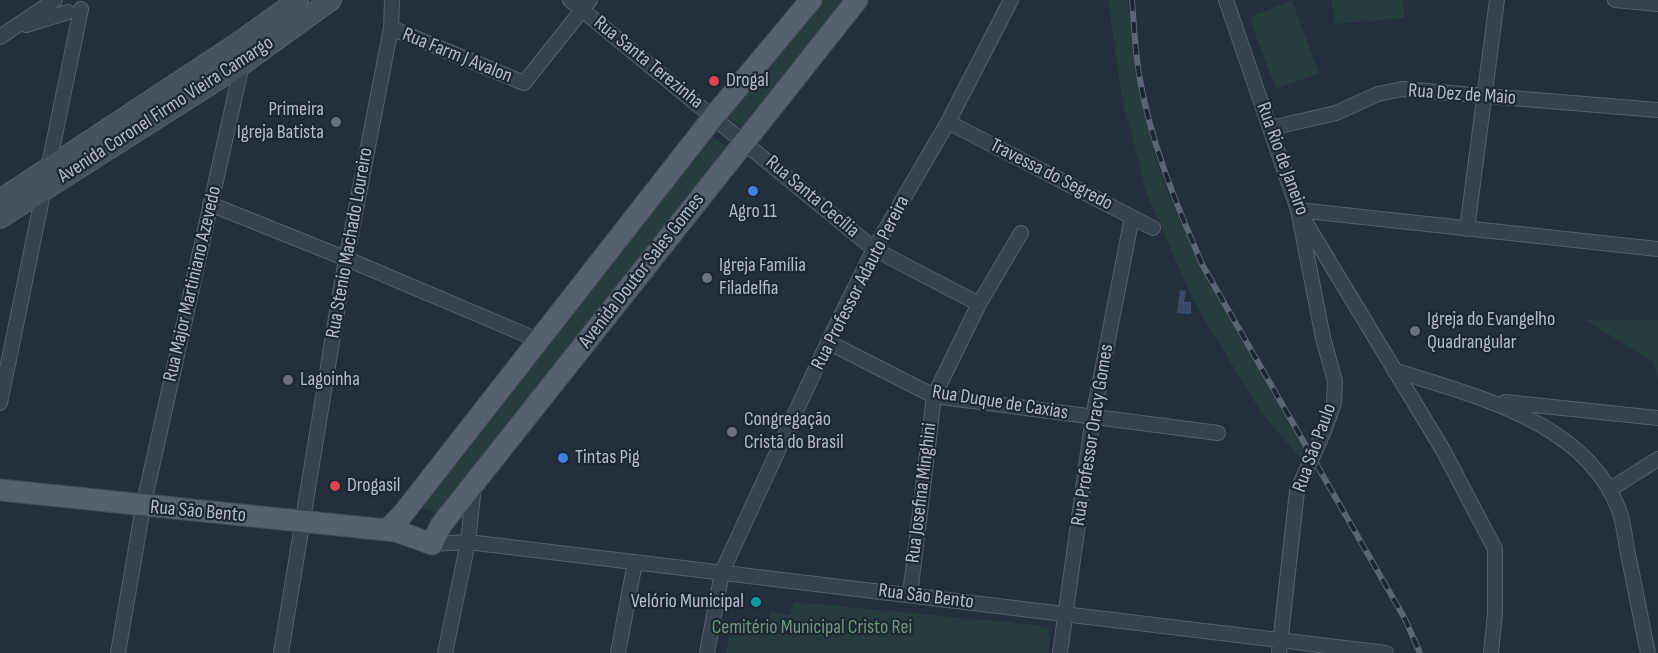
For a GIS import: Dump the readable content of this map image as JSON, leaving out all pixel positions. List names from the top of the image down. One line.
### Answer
{"streets":{"main road":["Avenida Coronel Firmo Vieira Camargo","Avenida Doutor Sales Gomes","Rua São Bento"],"street":["Rua Farm J Avalon","Rua Santa Terezinha","Rua Dez de Maio","Rua Rio de Janeiro","Travessa do Segredo","Rua Santa Cecília","Rua Stenio Machado Loureiro","Rua Professor Adauto Pereira","Rua Major Martiniano Azevedo","Rua Duque de Caxias","Rua Professor Oracy Gomes","Rua São Paulo","Rua Josefina Minghini"]},"crossings":[["Rua Farm J Avalon","Rua Santa Terezinha"],["Rua Farm J Avalon","Rua Stenio Machado Loureiro"],["Rua Santa Terezinha","Rua Santa Cecília"],["Rua Santa Terezinha","Avenida Doutor Sales Gomes"],["Rua Dez de Maio","Rua Rio de Janeiro"],["Avenida Coronel Firmo Vieira Camargo","Rua Major Martiniano Azevedo"],["Rua Rio de Janeiro","Rua São Paulo"],["Travessa do Segredo","Rua Professor Adauto Pereira"],["Travessa do Segredo","Rua Professor Oracy Gomes"],["Rua Santa Cecília","Avenida Doutor Sales Gomes"],["Rua Santa Cecília","Rua Professor Adauto Pereira"],["Rua Santa Cecília","Rua Josefina Minghini"],["Rua Stenio Machado Loureiro","Rua São Bento"],["Avenida Doutor Sales Gomes","Rua São Bento"],["Rua Professor Adauto Pereira","Rua Duque de Caxias"],["Rua Professor Adauto Pereira","Rua São Bento"],["Rua Major Martiniano Azevedo","Rua São Bento"],["Rua Duque de Caxias","Rua Professor Oracy Gomes"],["Rua Duque de Caxias","Rua Josefina Minghini"],["Rua Professor Oracy Gomes","Rua São Bento"],["Rua São Paulo","Rua São Bento"],["Rua Josefina Minghini","Rua São Bento"]],"parks":["Cemitério Municipal Cristo Rei"],"places":["Drogal","Primeira Igreja Batista","Agro 11","Igreja Família Filadelfia","Igreja do Evangelho Quadrangular","Lagoinha","Congregação Cristã do Brasil","Tintas Pig","Drogasil","Velório Municipal"]}
